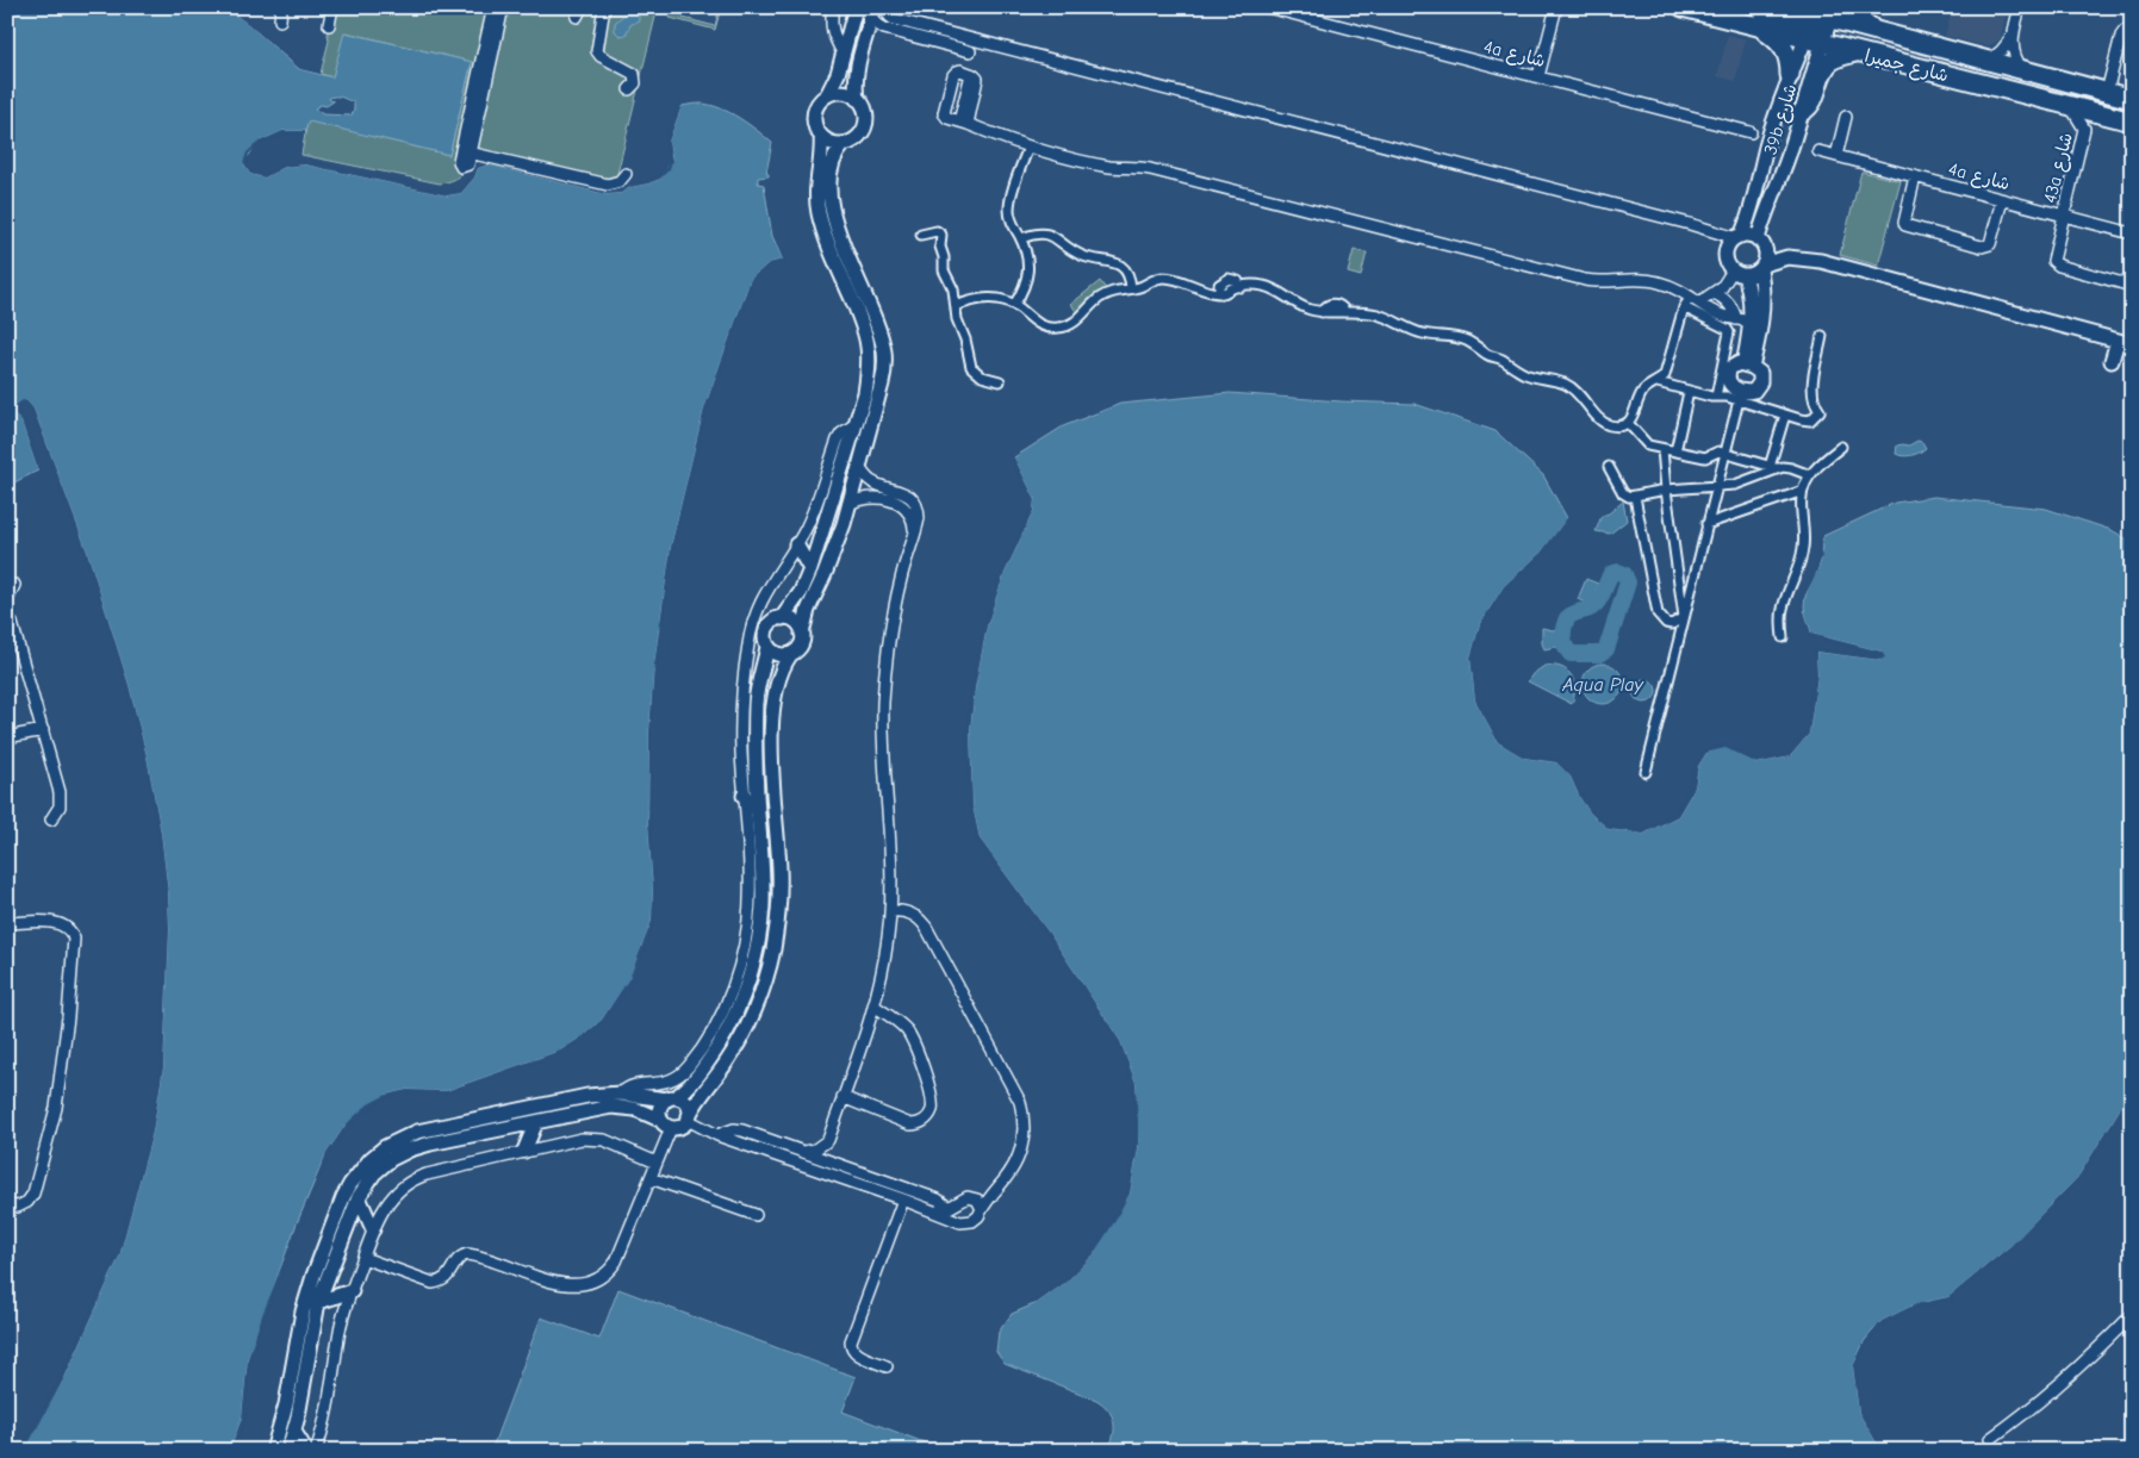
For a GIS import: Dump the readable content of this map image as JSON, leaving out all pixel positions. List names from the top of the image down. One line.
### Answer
{"streets":{"main road":["شارع جميرا"],"street":["4a شارع","39b شارع","43a شارع"]},"crossings":[["4a شارع","43a شارع"],["شارع جميرا","39b شارع"],["شارع جميرا","43a شارع"]],"water":["Aqua Play"]}
